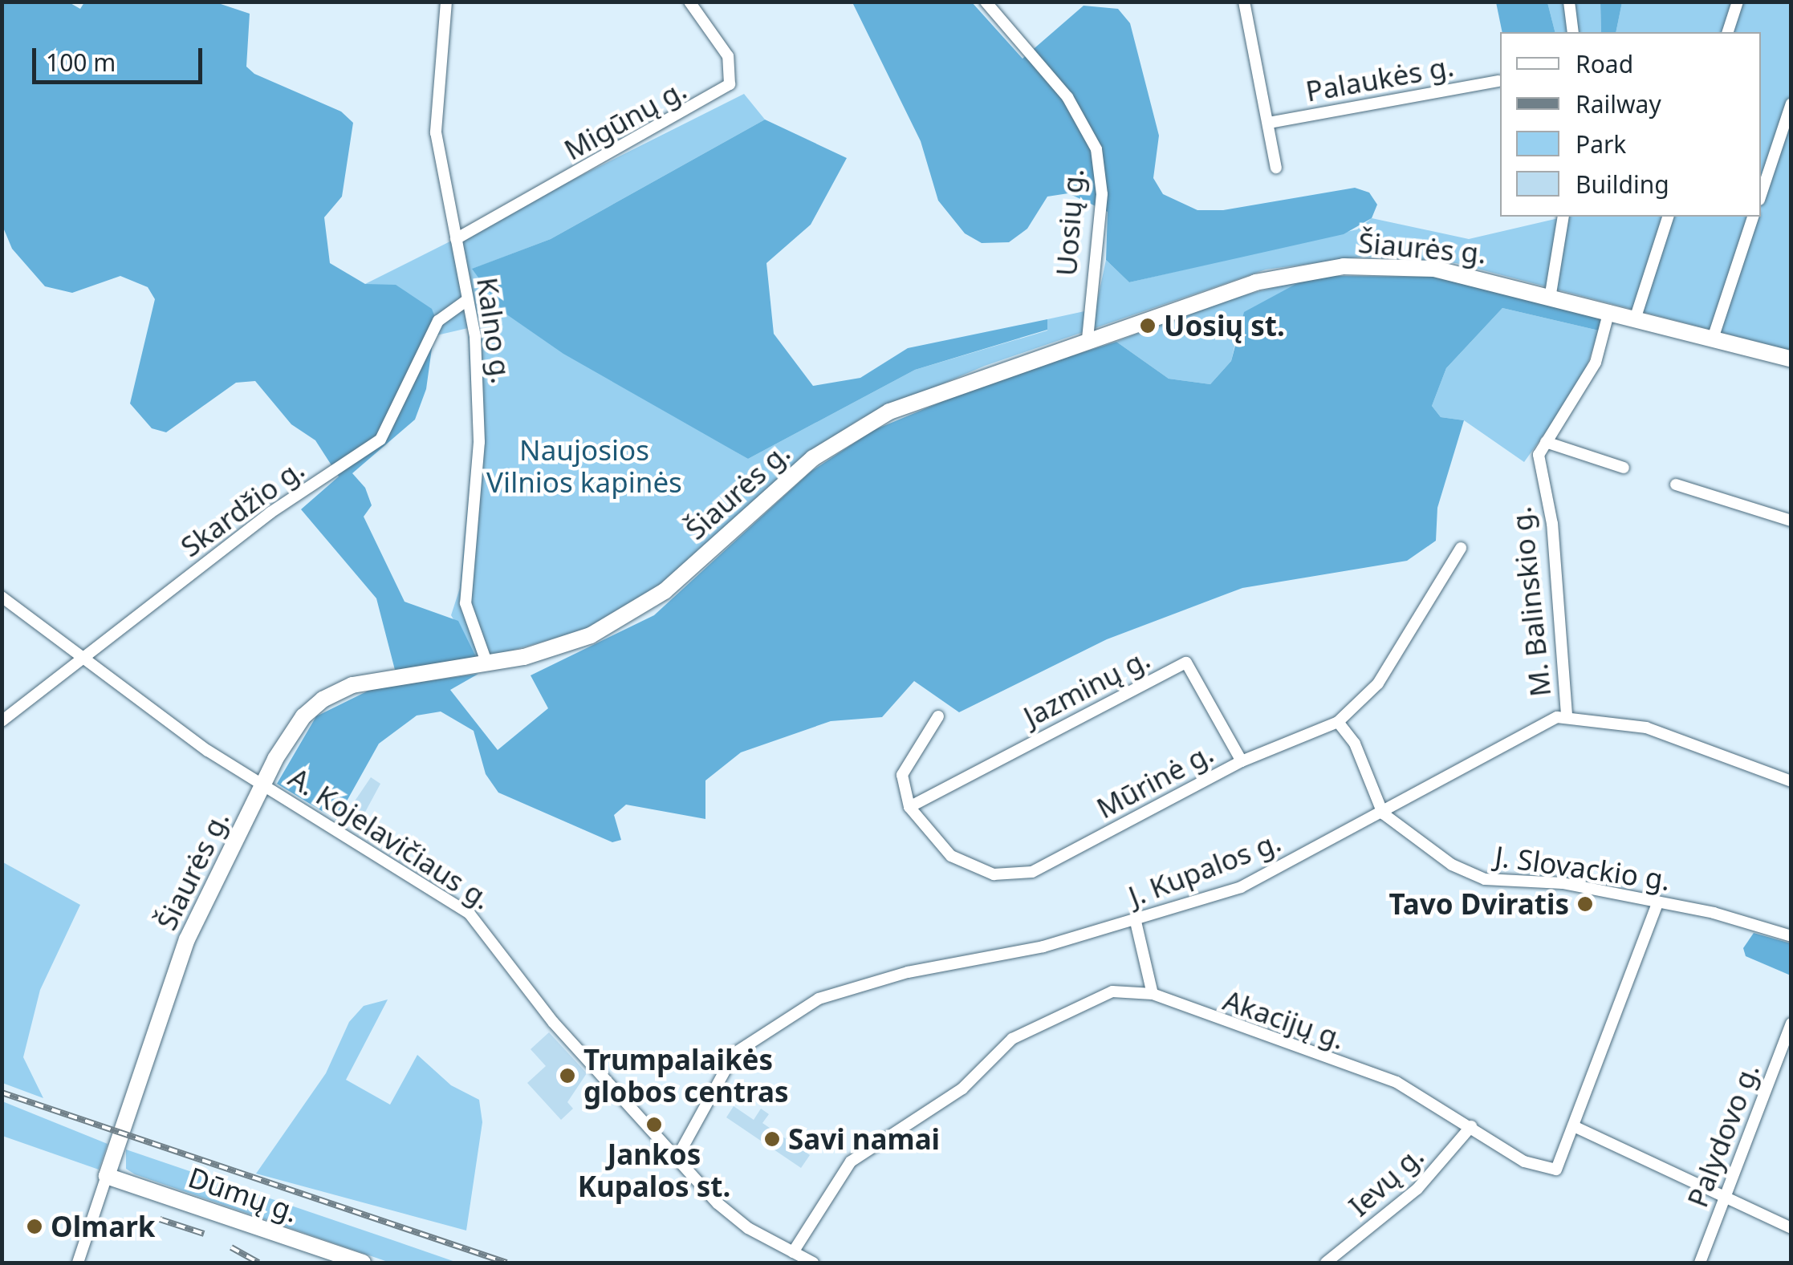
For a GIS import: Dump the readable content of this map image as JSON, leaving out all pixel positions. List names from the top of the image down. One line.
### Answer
{"streets":{"main road":["Šiaurės g.","Dūmų g."],"street":["Palaukės g.","Migūnų g.","Uosių g.","Kalno g.","Skardžio g.","M. Balinskio g.","Jazminų g.","Mūrinė g.","A. Kojelavičiaus g.","J. Slovackio g.","J. Kupalos g.","Akacijų g.","Palydovo g.","Ievų g."]},"crossings":[["Migūnų g.","Kalno g."],["Uosių g.","Šiaurės g."],["Šiaurės g.","Kalno g."],["Šiaurės g.","M. Balinskio g."],["Šiaurės g.","A. Kojelavičiaus g."],["Šiaurės g.","Dūmų g."],["Kalno g.","Skardžio g."],["Skardžio g.","A. Kojelavičiaus g."],["M. Balinskio g.","J. Kupalos g."],["Jazminų g.","Mūrinė g."],["A. Kojelavičiaus g.","J. Kupalos g."],["A. Kojelavičiaus g.","Akacijų g."],["J. Slovackio g.","J. Kupalos g."],["J. Slovackio g.","Akacijų g."],["Akacijų g.","Ievų g."]],"parks":["Naujosios Vilnios kapinės"],"places":["Uosių st.","Tavo Dviratis","Trumpalaikės globos centras","Jankos Kupalos st.","Savi namai","Olmark"],"legend":["Road","Railway","Park","Building"],"scale_bar":"100 m"}
